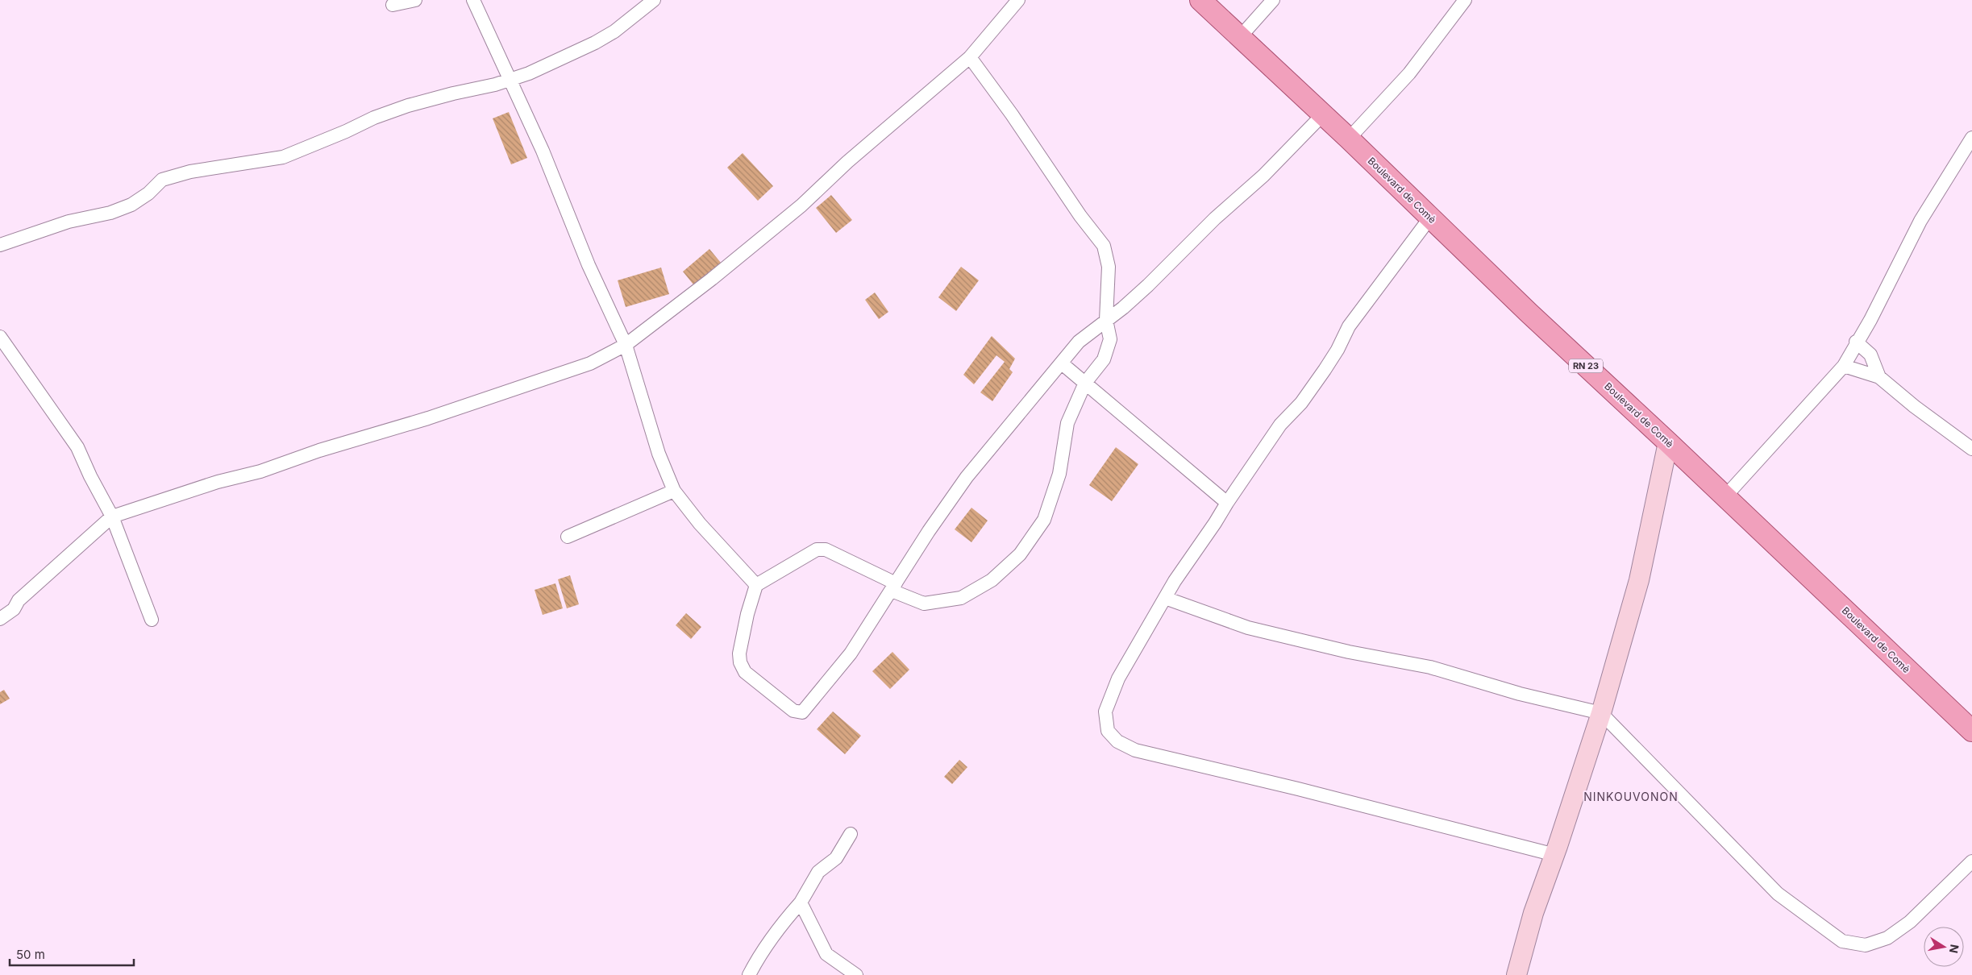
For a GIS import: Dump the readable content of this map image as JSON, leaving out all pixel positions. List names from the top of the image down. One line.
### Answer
{"streets":{"main road":["Boulevard de Comè","RN 23"]},"districts":["NINKOUVONON"],"scale_bar":"50 m","north":"right"}
